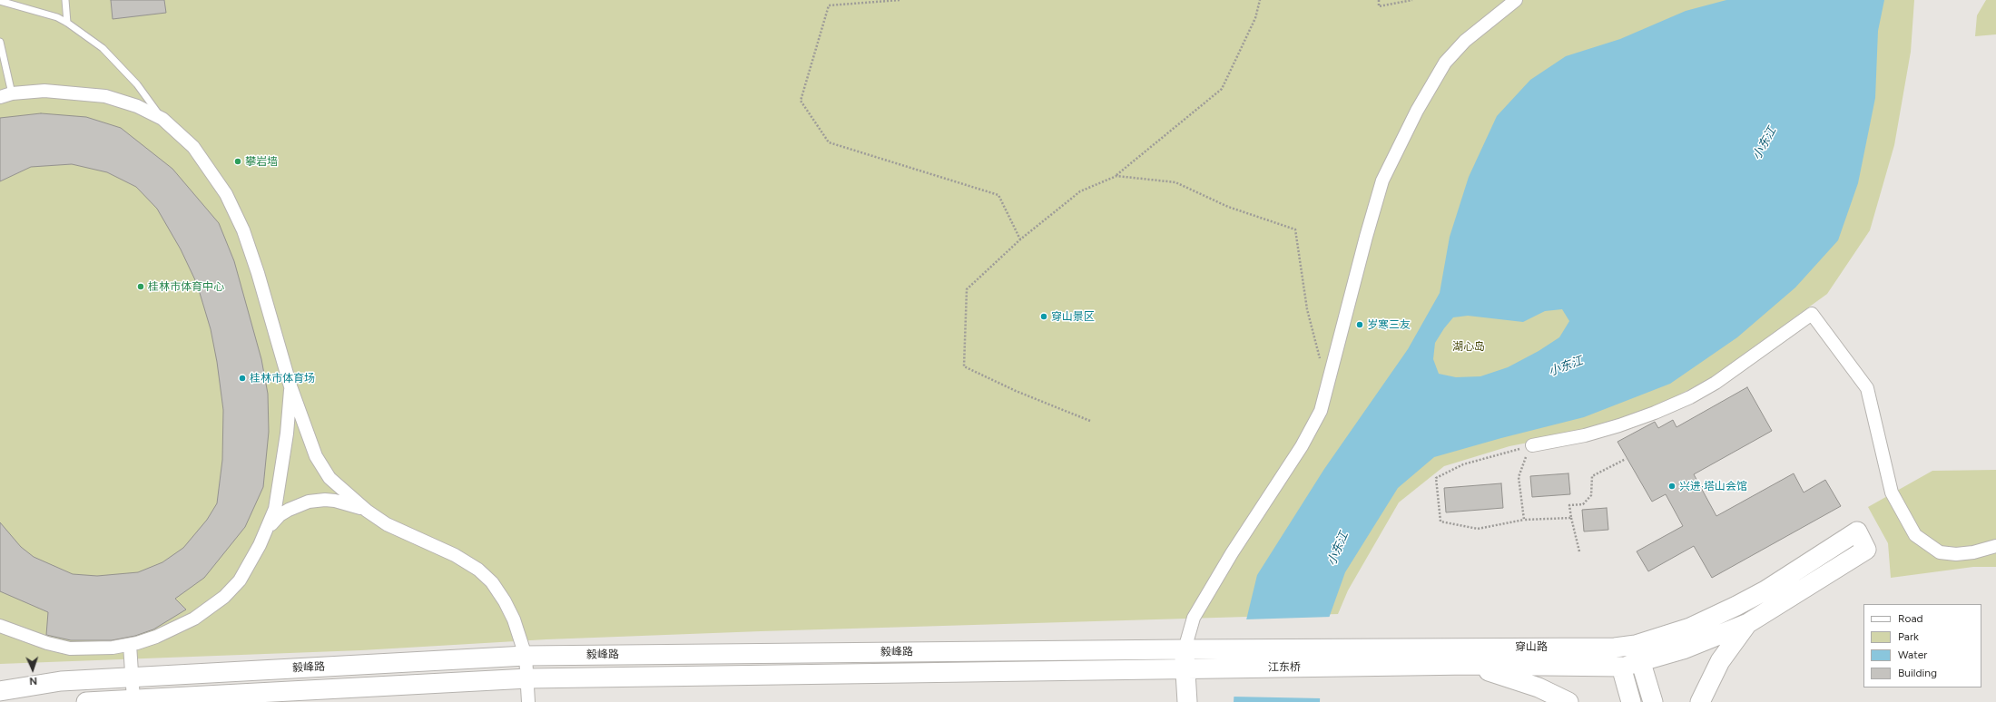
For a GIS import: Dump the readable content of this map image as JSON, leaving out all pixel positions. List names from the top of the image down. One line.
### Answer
{"streets":{"main road":["穿山路","毅峰路","江东桥"]},"crossings":[["穿山路","江东桥"],["毅峰路","江东桥"]],"water":["小东江"],"parks":["湖心岛"],"places":["攀岩墙","桂林市体育中心","穿山景区","岁寒三友","桂林市体育场","兴进·塔山会馆"],"legend":["Road","Park","Water","Building"],"north":"bottom"}
